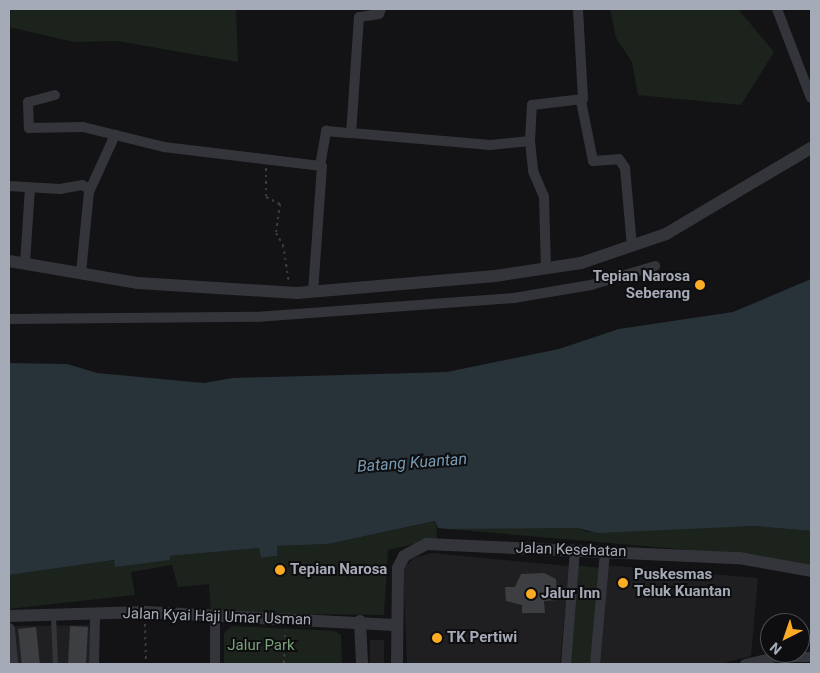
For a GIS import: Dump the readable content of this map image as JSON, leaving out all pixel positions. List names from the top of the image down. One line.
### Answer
{"streets":{"street":["Jalan Kesehatan","Jalan Kyai Haji Umar Usman"]},"crossings":[["Jalan Kesehatan","Jalan Kyai Haji Umar Usman"]],"water":["Batang Kuantan"],"parks":["Jalur Park"],"places":["Tepian Narosa Seberang","Tepian Narosa","Puskesmas Teluk Kuantan","Jalur Inn","TK Pertiwi"],"north":"bottom left"}
